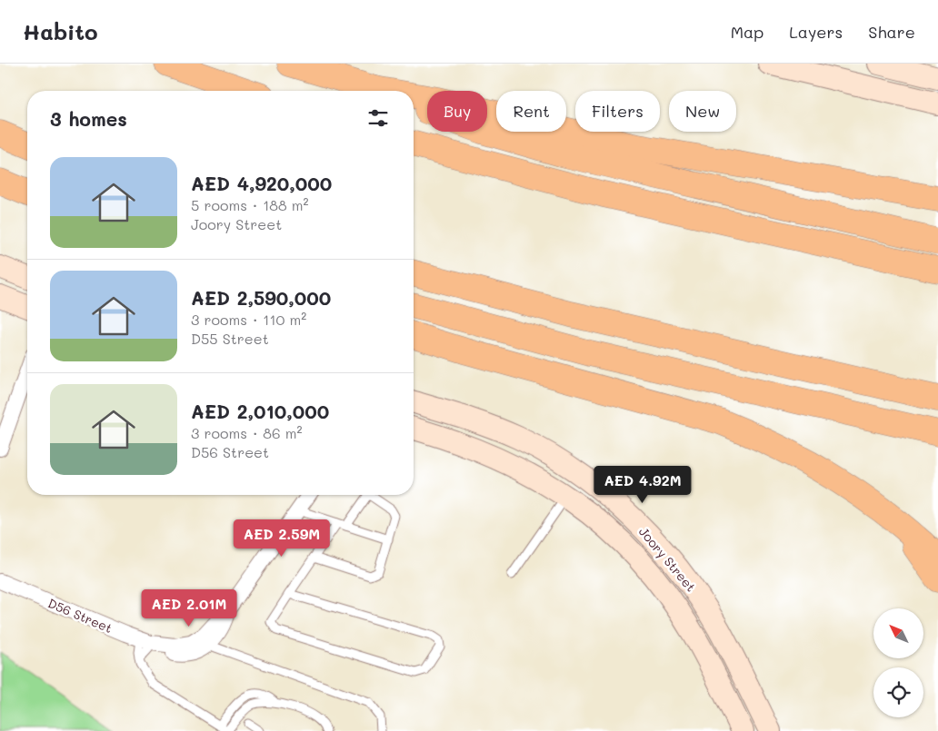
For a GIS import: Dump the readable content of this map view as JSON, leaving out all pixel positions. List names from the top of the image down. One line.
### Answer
{"streets":{"street":["Joory Street","D56 Street"]},"north":"top left","page":{"header":"Habito","nav":["Map","Layers","Share"],"chip":["Buy","Rent","Filters","New"],"heading":"3 homes","list":[{"name":"AED 4,920,000","note":"5 rooms · 188 m² · Joory Street"},{"name":"AED 2,590,000","note":"3 rooms · 110 m² · D55 Street"},{"name":"AED 2,010,000","note":"3 rooms · 86 m² · D56 Street"}],"price":["AED 4.92M","AED 2.59M","AED 2.01M"]}}
